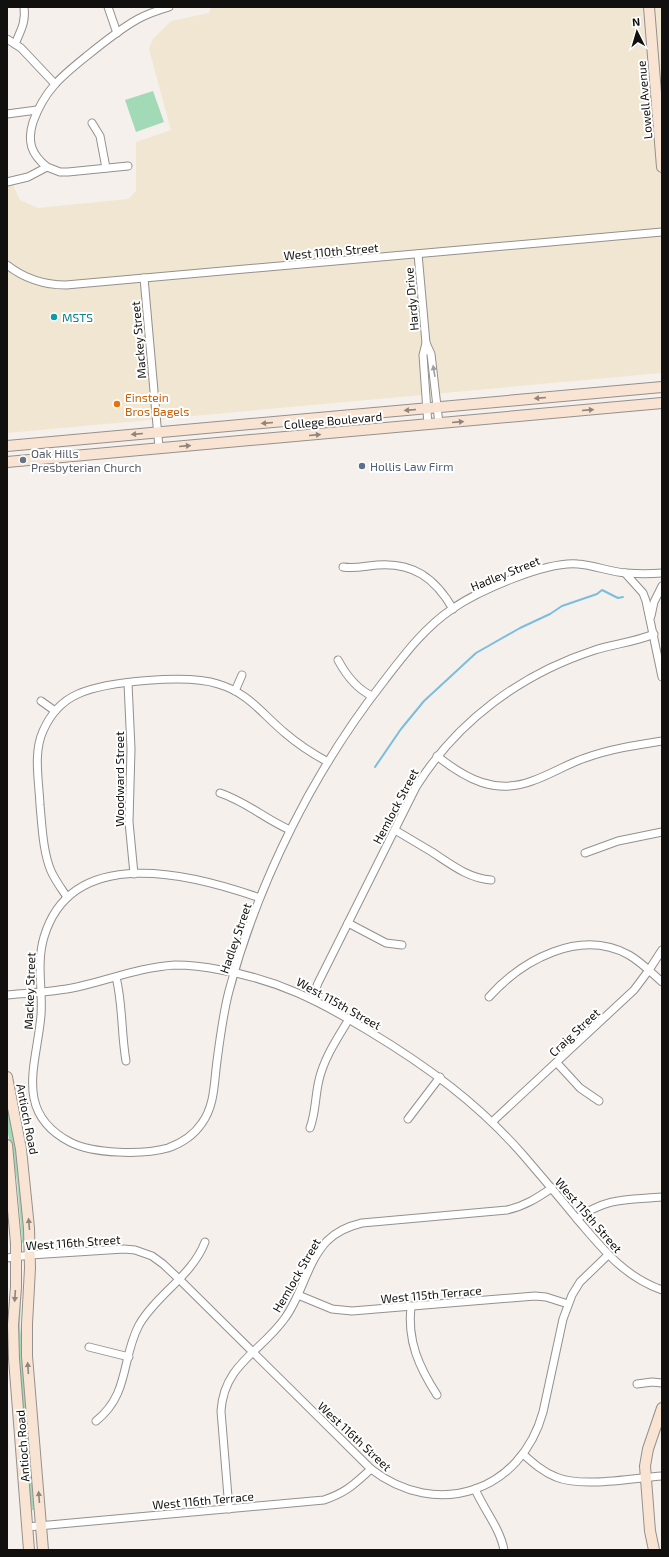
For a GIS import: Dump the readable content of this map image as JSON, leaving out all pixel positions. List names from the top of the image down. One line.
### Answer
{"streets":{"main road":["Lowell Avenue","College Boulevard","Antioch Road"],"street":["West 110th Street","Hardy Drive","Mackey Street","Hadley Street","Woodward Street","Hemlock Street","West 115th Street","Craig Street","West 116th Street","West 115th Terrace","West 116th Terrace"]},"crossings":[["West 110th Street","Hardy Drive"],["West 110th Street","Mackey Street"],["Hardy Drive","College Boulevard"],["Mackey Street","College Boulevard"],["Mackey Street","Hadley Street"],["Mackey Street","Woodward Street"],["Mackey Street","West 115th Street"],["Hadley Street","West 115th Street"],["Hemlock Street","West 115th Street"],["Hemlock Street","West 116th Street"],["Hemlock Street","West 115th Terrace"],["Hemlock Street","West 116th Terrace"],["West 115th Street","Craig Street"],["West 115th Street","West 116th Street"],["Antioch Road","West 116th Street"],["Antioch Road","West 116th Terrace"],["West 116th Street","West 115th Terrace"],["West 116th Street","West 116th Terrace"]],"places":["MSTS","Einstein Bros Bagels","Oak Hills Presbyterian Church","Hollis Law Firm"],"north":"top"}
